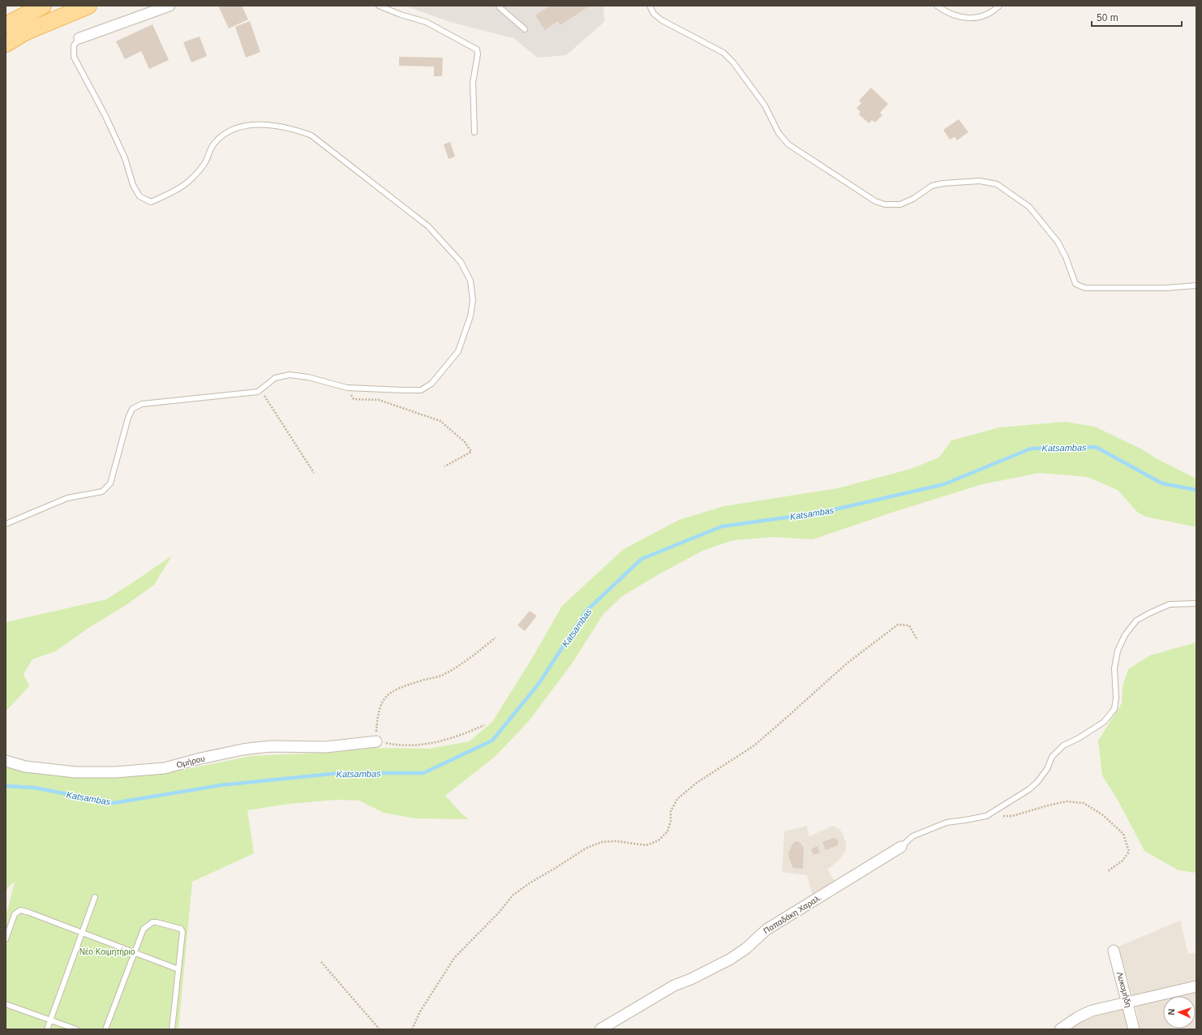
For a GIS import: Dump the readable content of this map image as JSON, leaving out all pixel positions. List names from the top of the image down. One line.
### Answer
{"streets":{"street":["Ομήρου","Παπαδάκη Χαραλ.","Λυκομήδη"]},"water":["Katsambas"],"parks":["Νέο Κοιμητήριο"],"scale_bar":"50 m","north":"left"}
